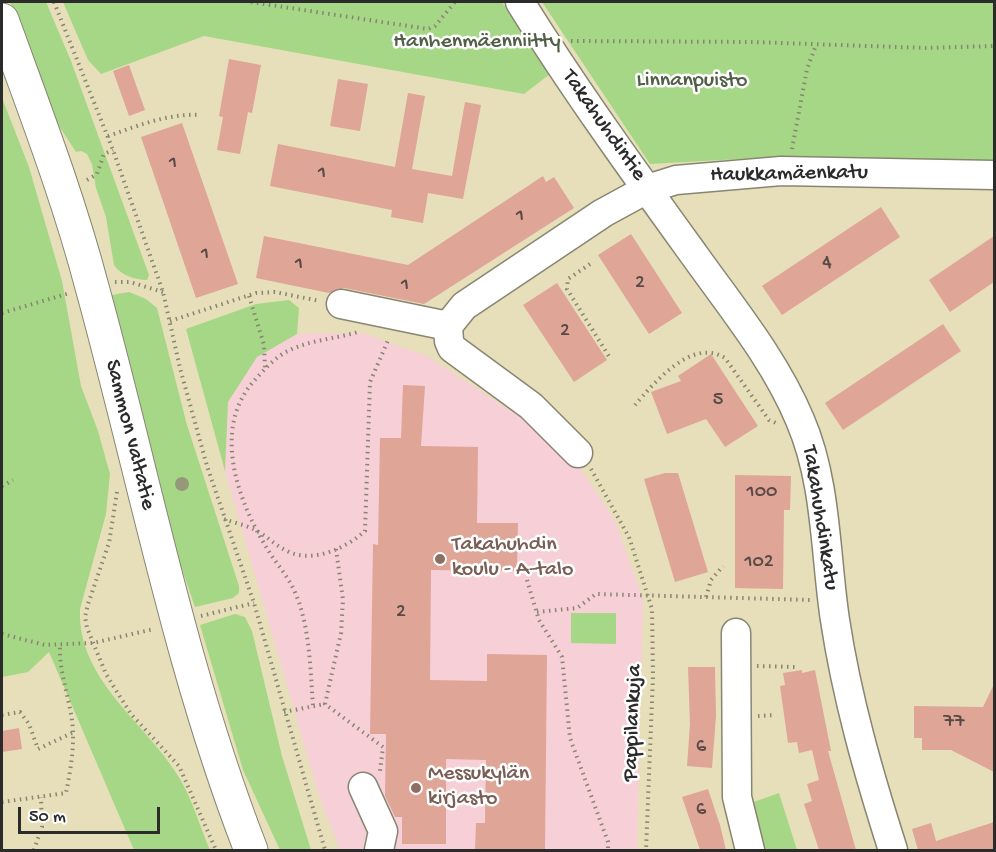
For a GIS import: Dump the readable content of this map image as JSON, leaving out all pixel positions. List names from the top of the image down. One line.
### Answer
{"streets":{"main road":["Sammon valtatie"],"street":["Takahuhdintie","Haukkamäenkatu","Takahuhdinkatu"],"path":["Pappilankuja"]},"crossings":[["Takahuhdintie","Haukkamäenkatu"],["Takahuhdintie","Takahuhdinkatu"],["Haukkamäenkatu","Takahuhdinkatu"]],"parks":["Hanhenmäenniitty","Linnanpuisto"],"places":["Takahuhdin koulu - A-talo","Messukylän kirjasto"],"house_numbers":["1","1","1","1","4","1","2","1","2","5","100","102","2","77","6","6"],"scale_bar":"50 m"}
